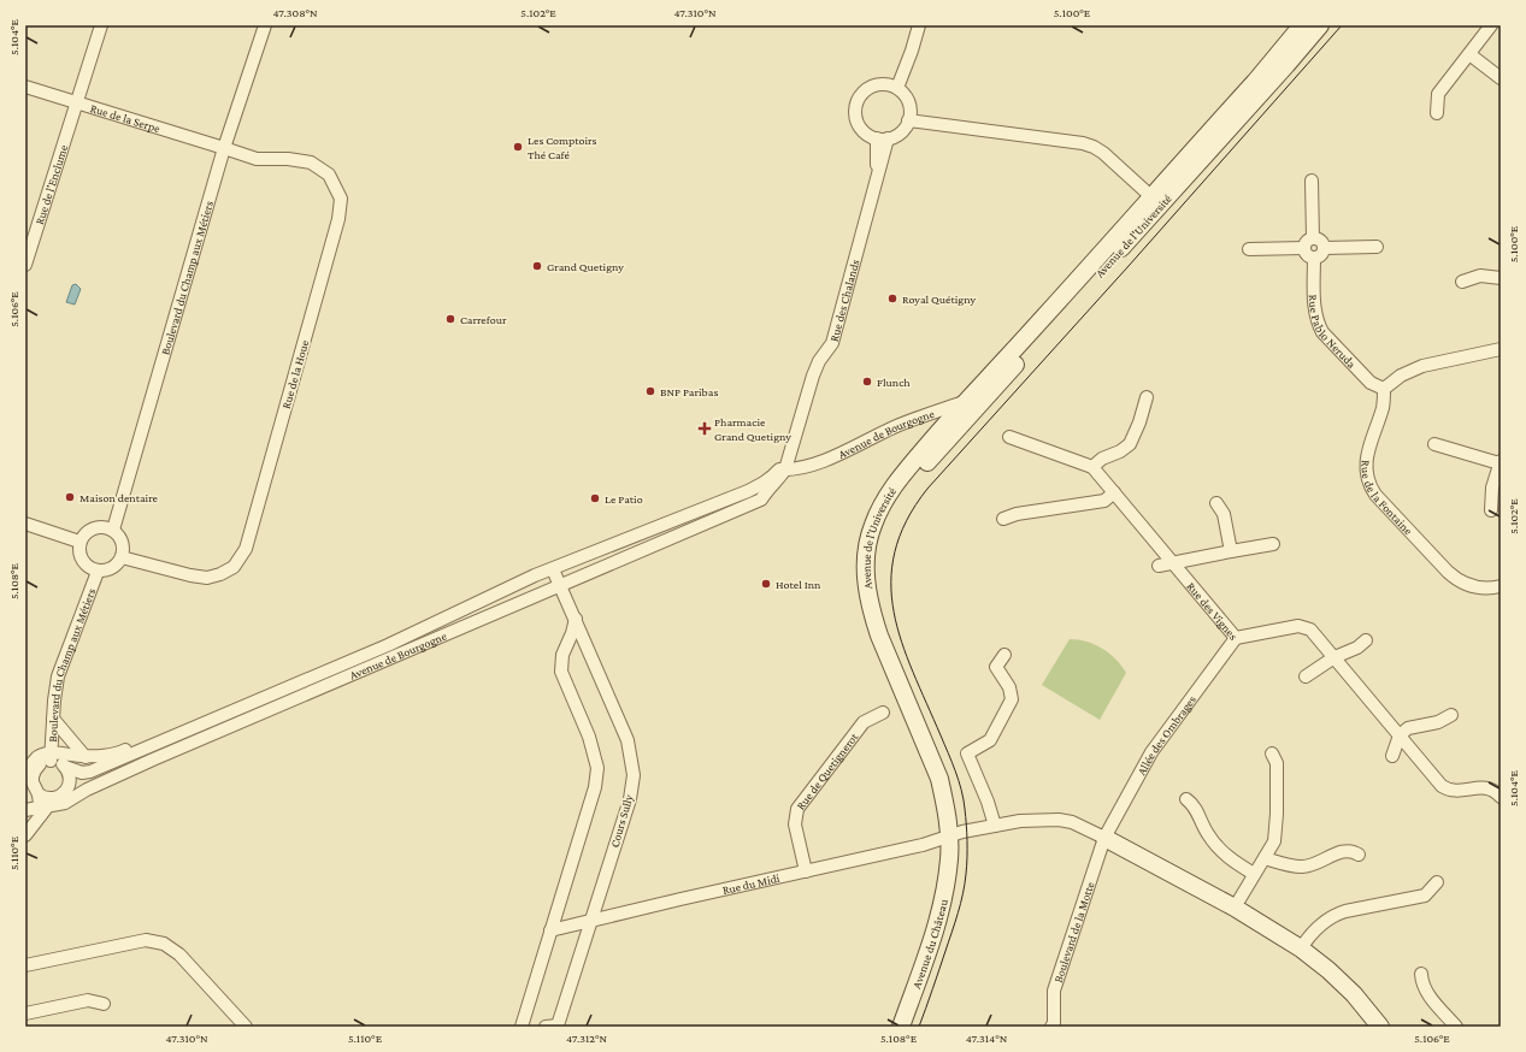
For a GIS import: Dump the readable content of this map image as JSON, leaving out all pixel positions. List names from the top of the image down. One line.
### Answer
{"streets":{"main road":["Avenue de l'Université","Avenue du Château"],"street":["Rue de la Serpe","Rue de l'Enclume","Boulevard du Champ aux Métiers","Rue des Chalands","Rue Pablo Neruda","Rue de la Houe","Avenue de Bourgogne","Rue de la Fontaine","Rue des Vignes","Allée des Ombrages","Rue de Quetignerot","Cours Sully","Rue du Midi","Boulevard de la Motte"]},"crossings":[["Rue de la Serpe","Rue de l'Enclume"],["Rue de la Serpe","Boulevard du Champ aux Métiers"],["Rue de la Serpe","Rue de la Houe"],["Avenue de l'Université","Avenue de Bourgogne"],["Avenue de l'Université","Avenue du Château"],["Boulevard du Champ aux Métiers","Rue de la Houe"],["Boulevard du Champ aux Métiers","Avenue de Bourgogne"],["Rue des Chalands","Avenue de Bourgogne"],["Rue Pablo Neruda","Rue de la Fontaine"],["Avenue de Bourgogne","Cours Sully"],["Rue des Vignes","Allée des Ombrages"],["Allée des Ombrages","Boulevard de la Motte"],["Rue de Quetignerot","Rue du Midi"],["Cours Sully","Rue du Midi"],["Rue du Midi","Avenue du Château"]],"places":{"other":["Les Comptoirs Thé Café","Grand Quetigny","Royal Quétigny","Carrefour","Flunch","BNP Paribas","Maison dentaire","Le Patio","Hotel Inn"],"health":["Pharmacie Grand Quetigny"]},"coordinates":["47.308°N","5.102°E","47.310°N","5.100°E","5.104°E","5.106°E","5.108°E","5.110°E","47.312°N","47.314°N"]}
